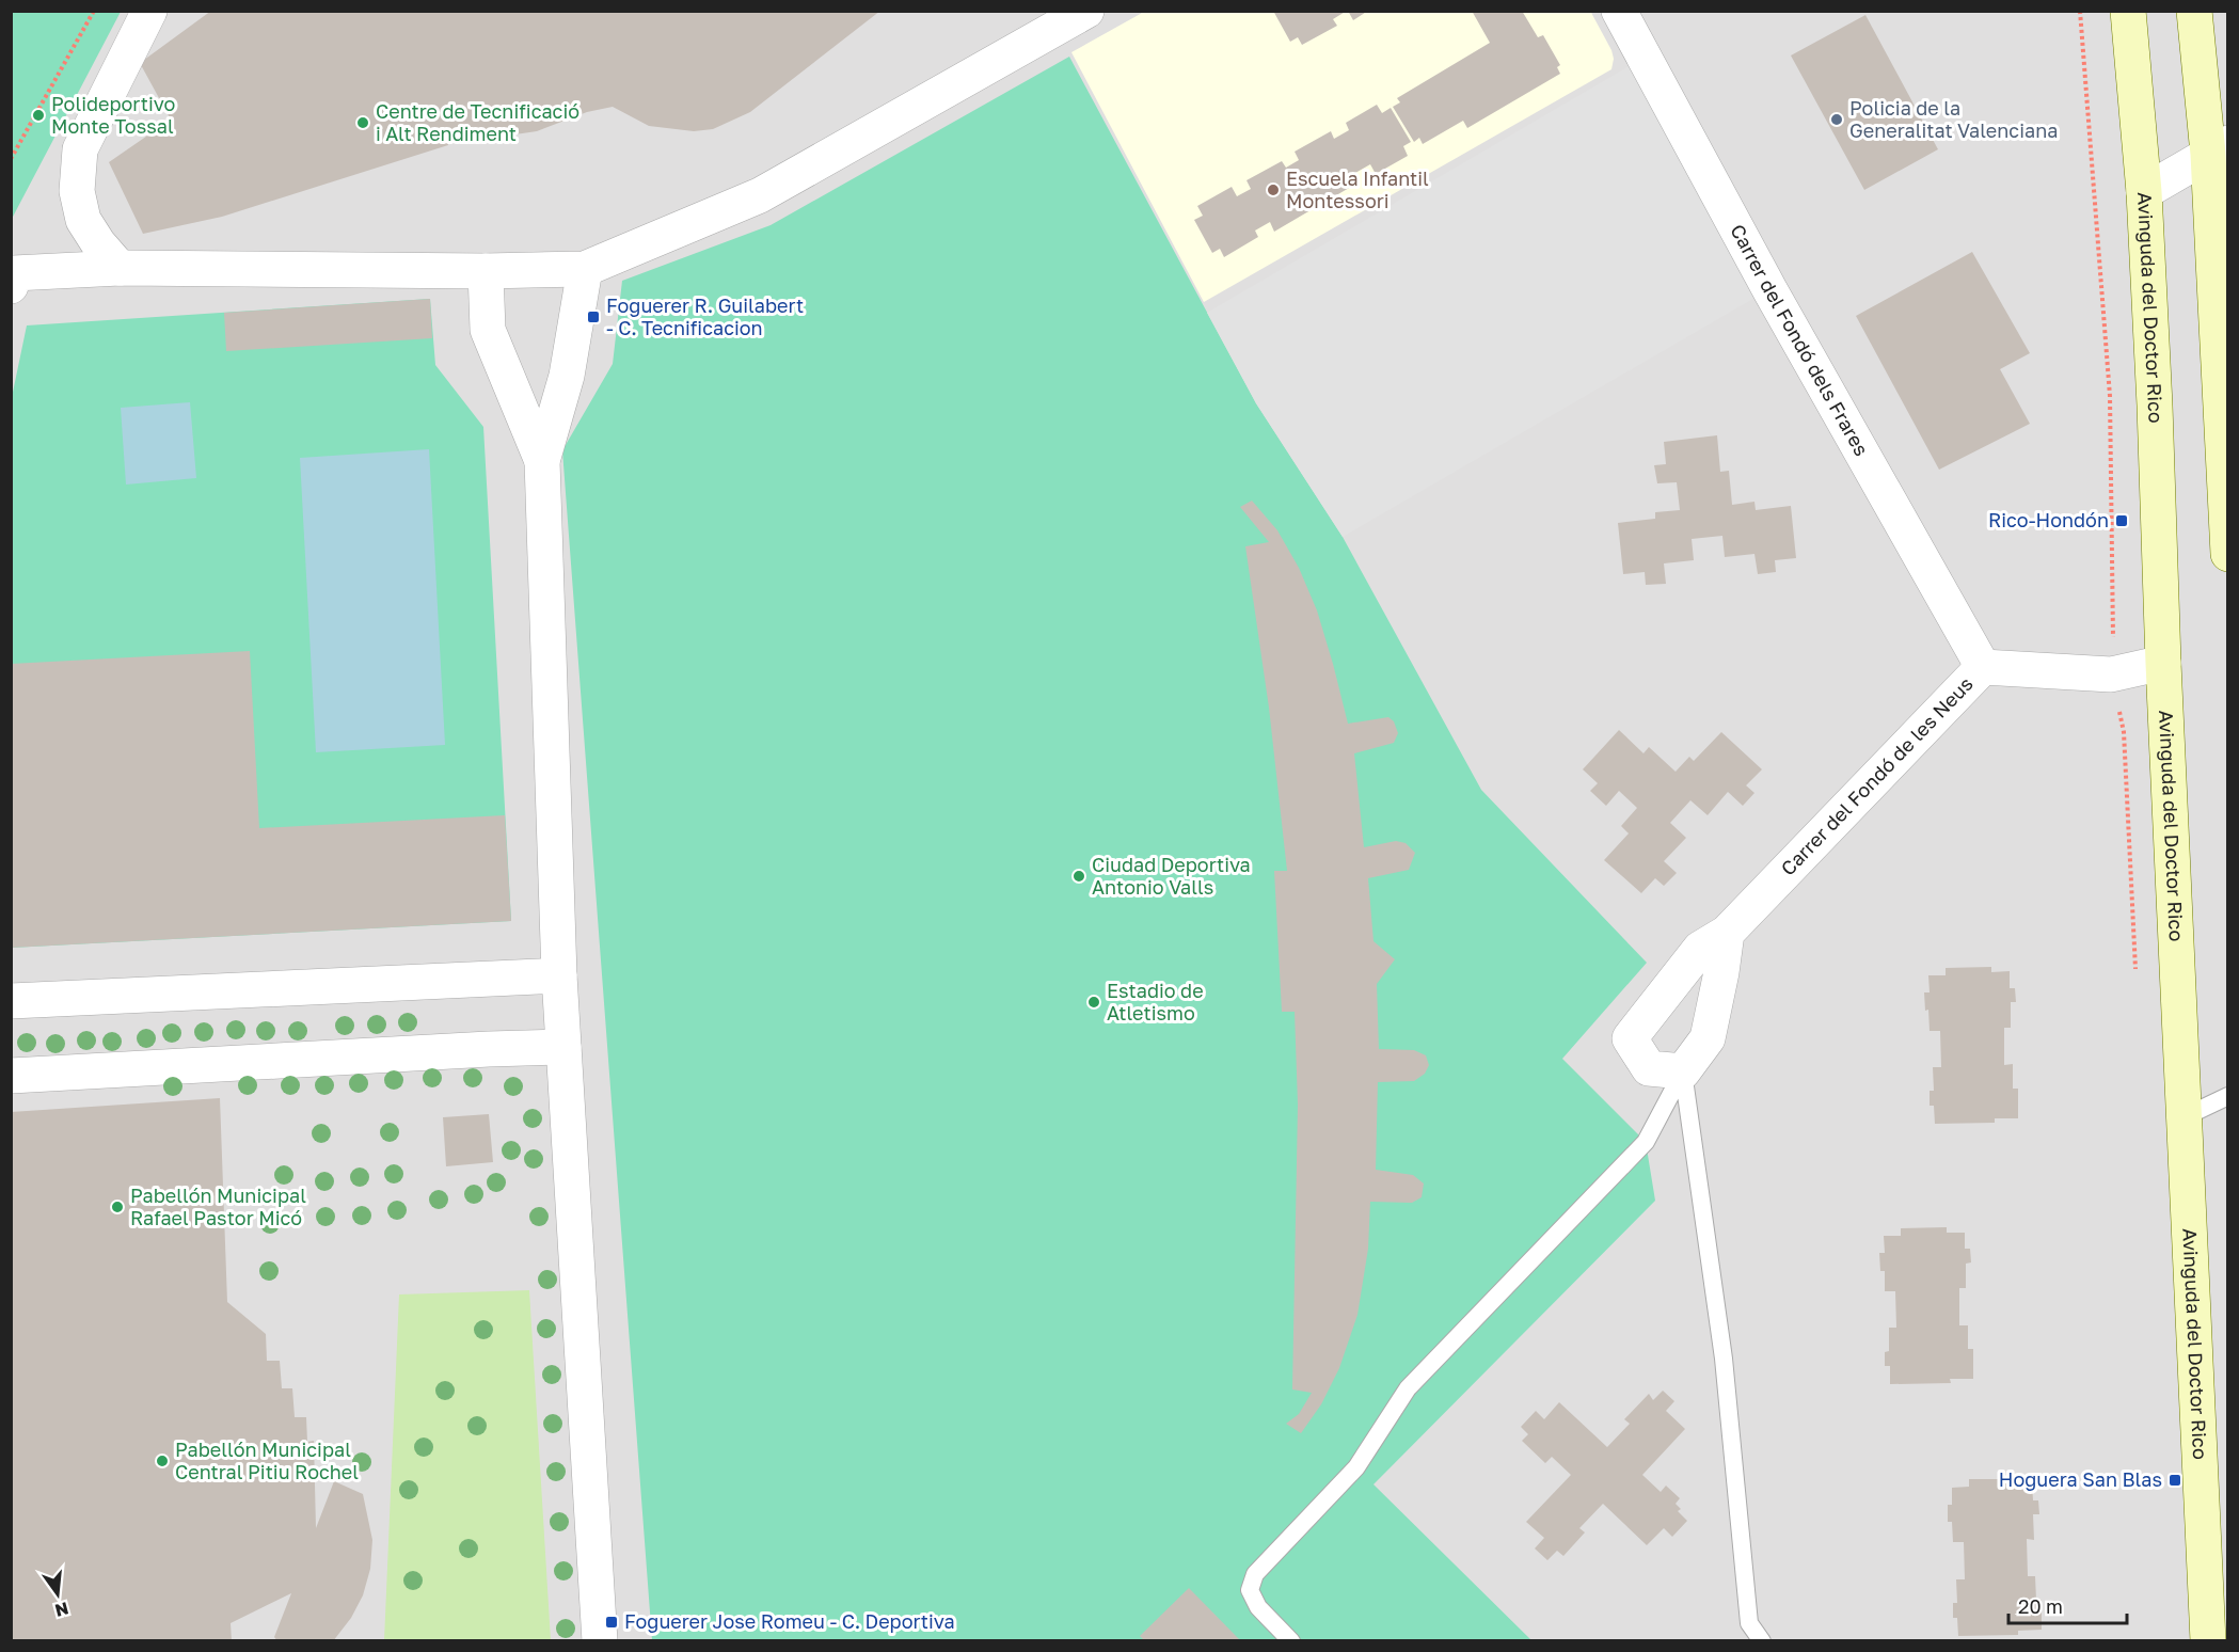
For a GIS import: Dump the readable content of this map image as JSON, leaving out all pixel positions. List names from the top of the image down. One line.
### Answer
{"streets":{"street":["Avinguda del Doctor Rico","Carrer del Fondó dels Frares","Carrer del Fondó de les Neus"]},"crossings":[["Avinguda del Doctor Rico","Carrer del Fondó de les Neus"],["Carrer del Fondó dels Frares","Carrer del Fondó de les Neus"]],"places":{"other":["Polideportivo Monte Tossal","Policia de la Generalitat Valenciana","Centre de Tecnificació i Alt Rendiment","Escuela Infantil Montessori","Ciudad Deportiva Antonio Valls","Estadio de Atletismo","Pabellón Municipal Rafael Pastor Micó","Pabellón Municipal Central Pitiu Rochel"],"transit":["Foguerer R. Guilabert - C. Tecnificacion","Rico-Hondón","Hoguera San Blas","Foguerer Jose Romeu - C. Deportiva"]},"scale_bar":"20 m","north":"bottom"}
